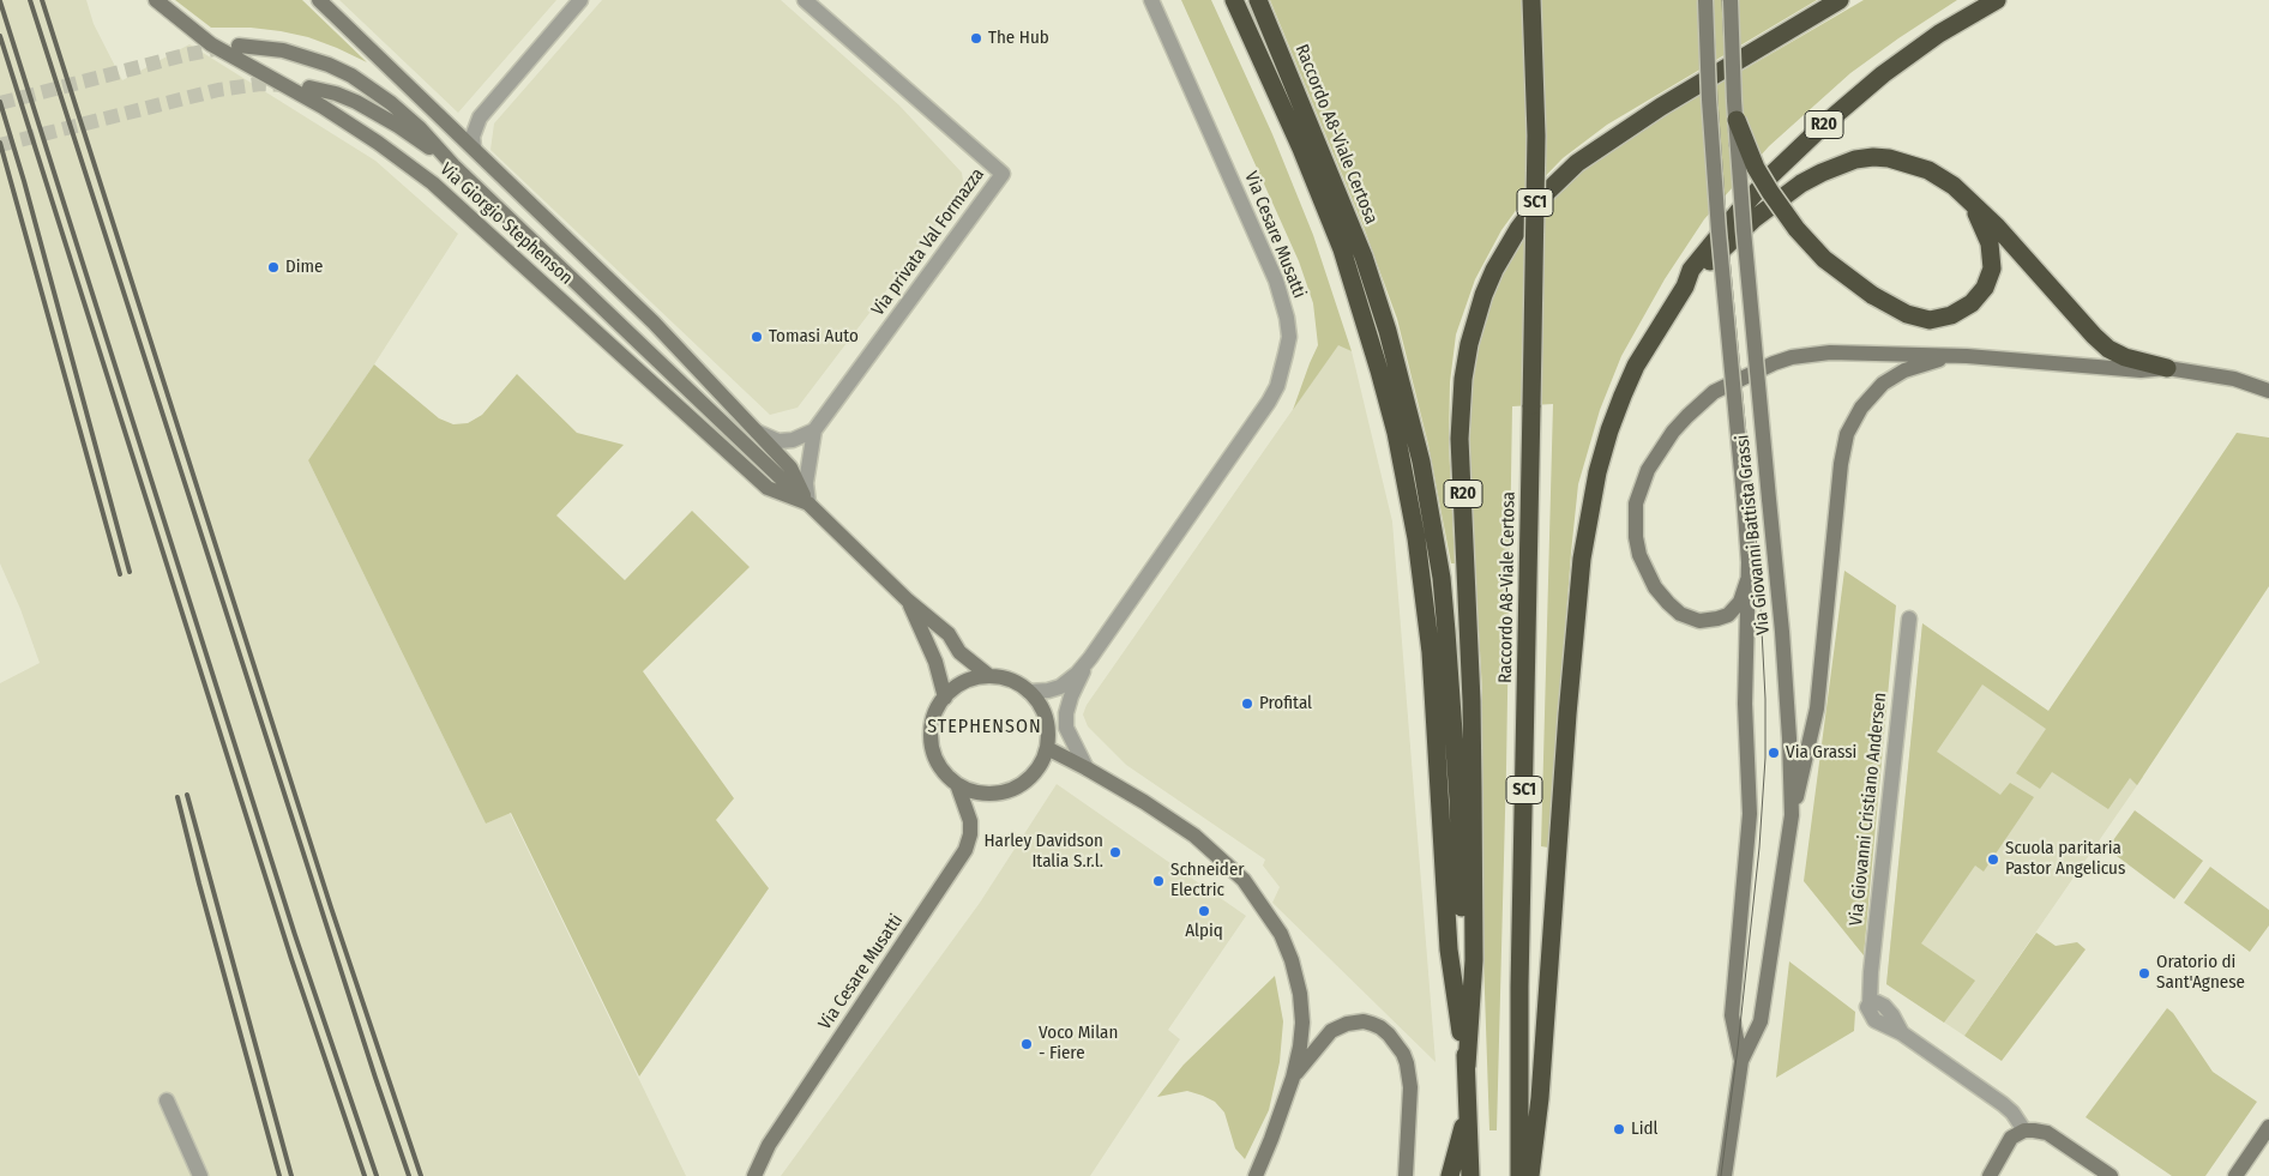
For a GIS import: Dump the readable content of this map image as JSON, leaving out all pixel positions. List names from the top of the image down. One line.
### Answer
{"streets":{"highway":["R20","Raccordo A8-Viale Certosa","SC1"],"street":["Via Giorgio Stephenson","Via Cesare Musatti","Via privata Val Formazza","Via Giovanni Battista Grassi","Via Giovanni Cristiano Andersen"]},"crossings":[["R20","Raccordo A8-Viale Certosa"],["Via Giorgio Stephenson","Via Cesare Musatti"],["Via Giorgio Stephenson","Via privata Val Formazza"]],"districts":["STEPHENSON"],"places":["The Hub","Dime","Tomasi Auto","Profital","Via Grassi","Harley Davidson Italia S.r.l.","Scuola paritaria Pastor Angelicus","Schneider Electric","Alpiq","Oratorio di Sant'Agnese","Voco Milan - Fiere","Lidl"]}
